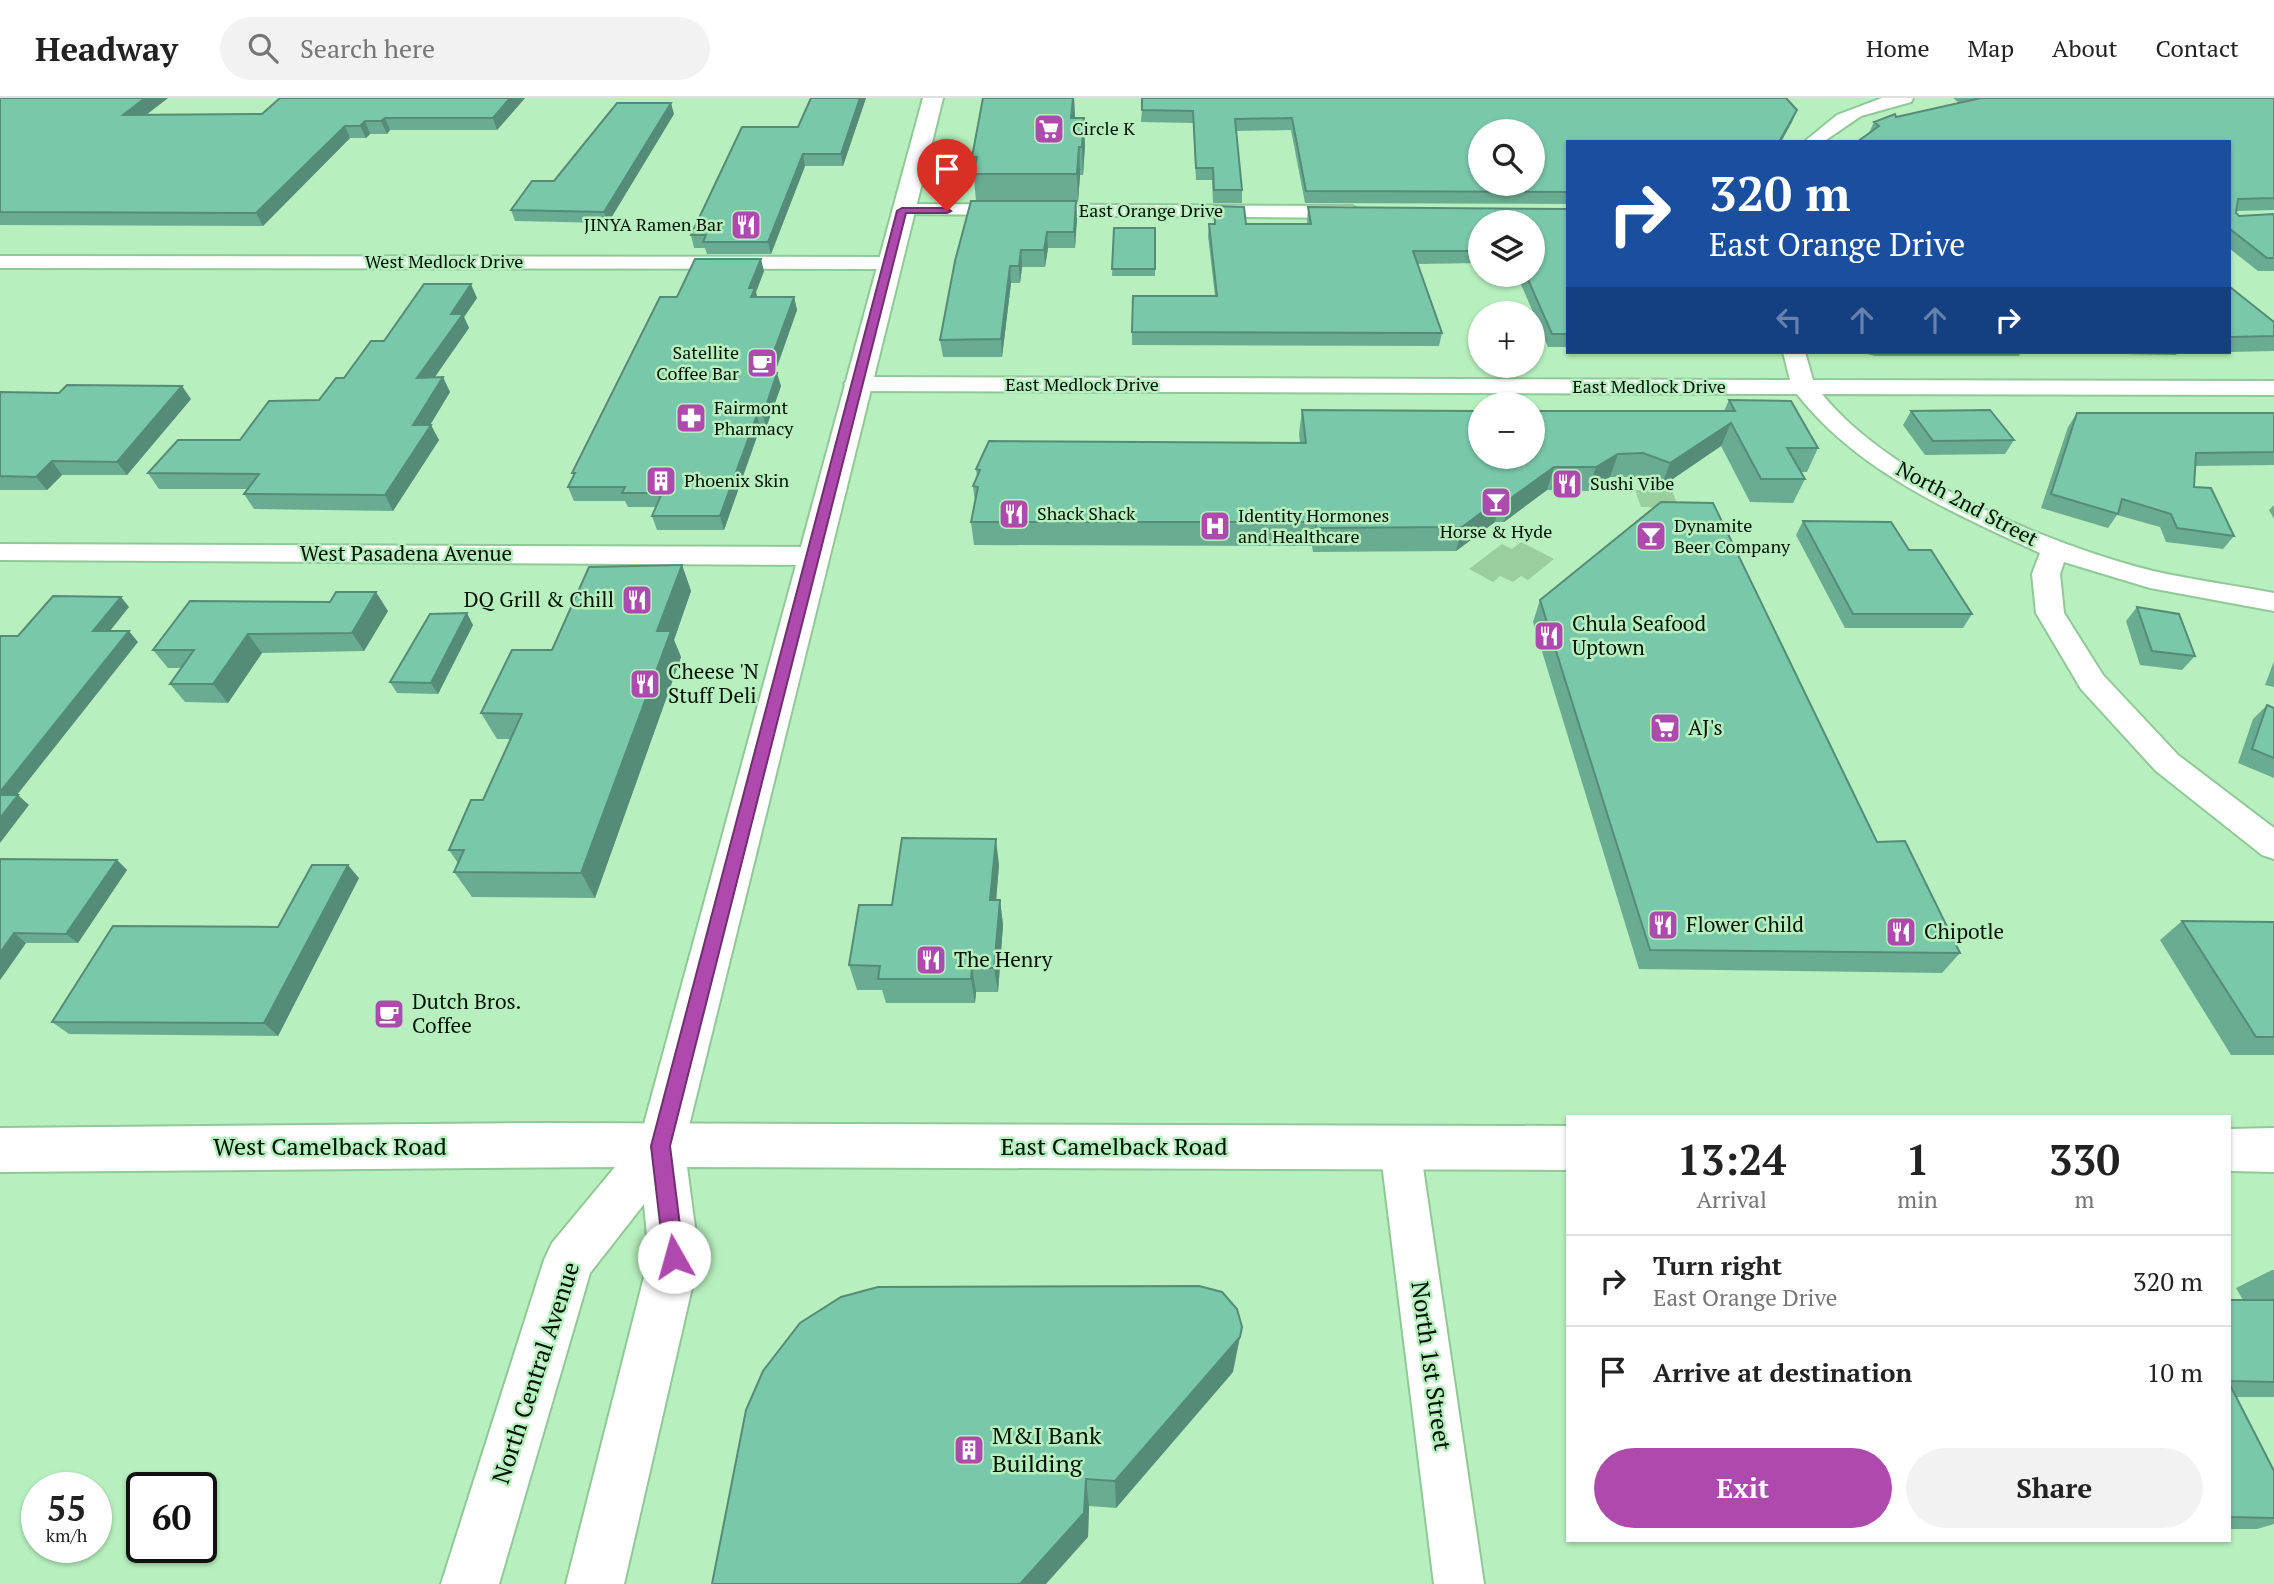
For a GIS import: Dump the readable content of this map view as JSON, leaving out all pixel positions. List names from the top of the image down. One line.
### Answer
{"streets":{"main road":["West Camelback Road","East Camelback Road","North Central Avenue"],"street":["East Orange Drive","West Medlock Drive","East Medlock Drive","North 2nd Street","West Pasadena Avenue","North 1st Street"]},"crossings":[["East Orange Drive","North Central Avenue"],["West Medlock Drive","North Central Avenue"],["East Medlock Drive","North 2nd Street"],["East Medlock Drive","North Central Avenue"],["West Pasadena Avenue","North Central Avenue"],["West Camelback Road","East Camelback Road"],["West Camelback Road","North Central Avenue"],["East Camelback Road","North 1st Street"],["East Camelback Road","North Central Avenue"]],"places":{"supermarket":["Circle K","AJ's"],"restaurant":["JINYA Ramen Bar","Sushi Vibe","Shack Shack","DQ Grill & Chill","Chula Seafood Uptown","Cheese 'N Stuff Deli","Flower Child","Chipotle","The Henry"],"cafe":["Satellite Coffee Bar","Dutch Bros. Coffee"],"pharmacy":["Fairmont Pharmacy"],"building":["Phoenix Skin","M&I Bank Building"],"bar":["Horse & Hyde","Dynamite Beer Company"],"hospital":["Identity Hormones and Healthcare"]},"page":{"header":"Headway","search":"Search here","nav":["Home","Map","About","Contact"],"map_buttons":["+","−"],"turn":["320 m","East Orange Drive"],"eta":["13:24","Arrival","1","min","330","m"],"list":[{"name":"Turn right","note":"East Orange Drive","value":"320 m"},{"name":"Arrive at destination","value":"10 m"}],"buttons":["Exit","Share"],"speed":"55 km/h","limit":"60"}}
